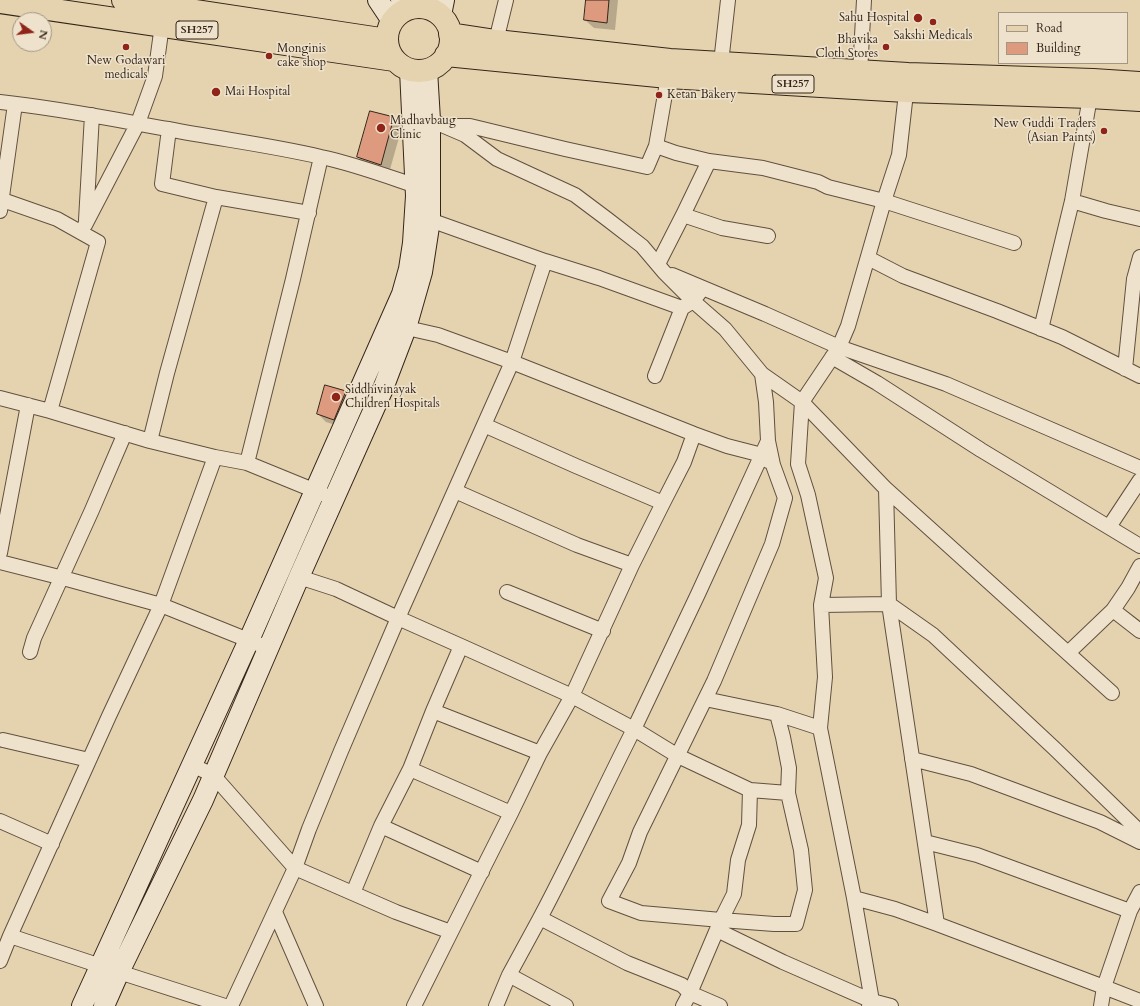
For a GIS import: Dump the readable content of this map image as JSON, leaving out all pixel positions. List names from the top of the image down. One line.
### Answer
{"streets":{"main road":["SH257"]},"places":["Sahu Hospital","Sakshi Medicals","New Godawari medicals","Bhavika Cloth Stores","Monginis cake shop","Mai Hospital","Ketan Bakery","Madhavbaug Clinic","New Guddi Traders (Asian Paints)","Siddhivinayak Children Hospitals"],"legend":["Road","Building"],"north":"right"}
